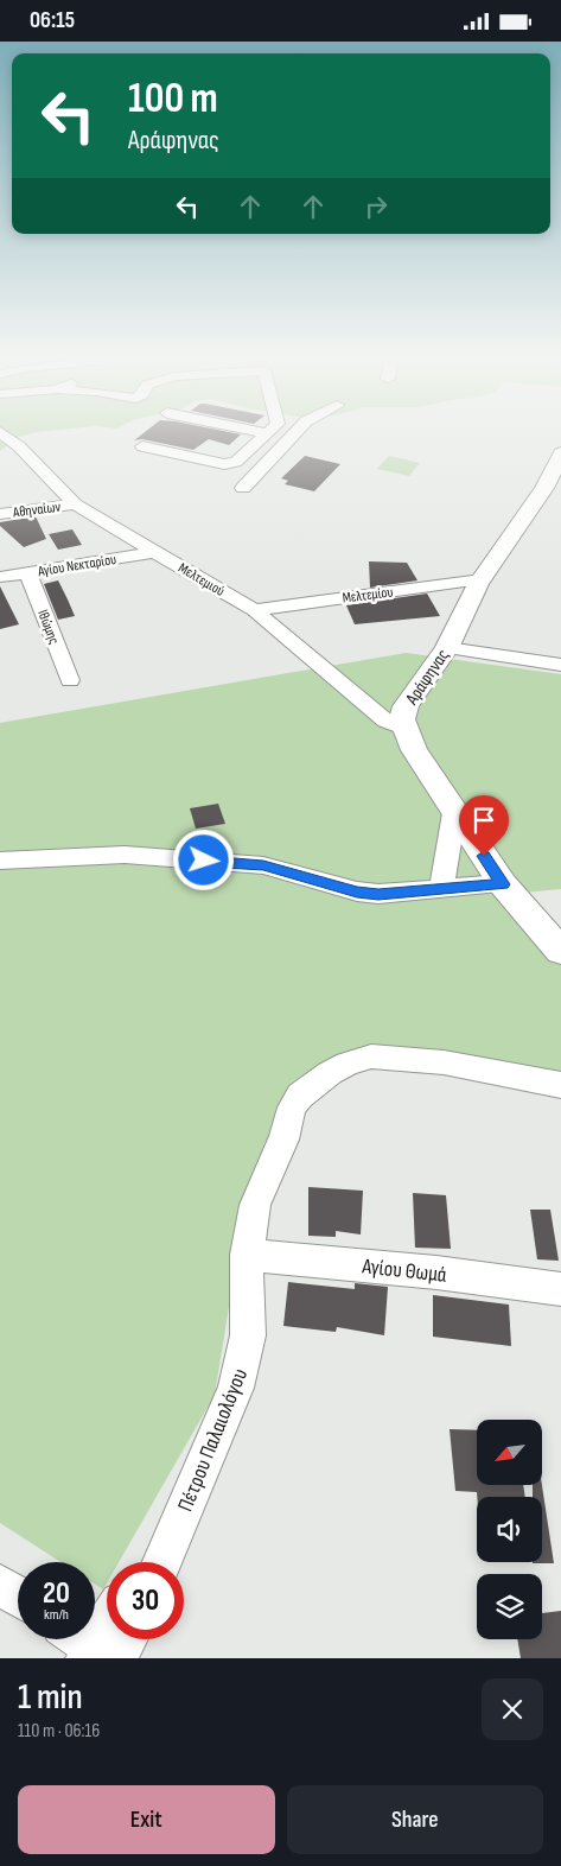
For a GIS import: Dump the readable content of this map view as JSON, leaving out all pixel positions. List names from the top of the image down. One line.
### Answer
{"streets":{"main road":["Αράφηνας"],"street":["Αθηναίων","Αγίου Νεκταρίου","Μελτεμιού","Μελτεμίου","Ιθώμης","Αγίου Θωμά","Πέτρου Παλαιολόγου"]},"crossings":[["Αθηναίων","Μελτεμιού"],["Αγίου Νεκταρίου","Μελτεμιού"],["Αγίου Νεκταρίου","Ιθώμης"],["Μελτεμιού","Μελτεμίου"],["Μελτεμιού","Αράφηνας"],["Μελτεμίου","Αράφηνας"],["Αγίου Θωμά","Πέτρου Παλαιολόγου"]],"north":"bottom left","page":{"status":"06:15","turn":["100 m","Αράφηνας"],"speed":"20 km/h","limit":"30","heading":["1 min","110 m · 06:16"],"buttons":["Exit","Share"]}}
